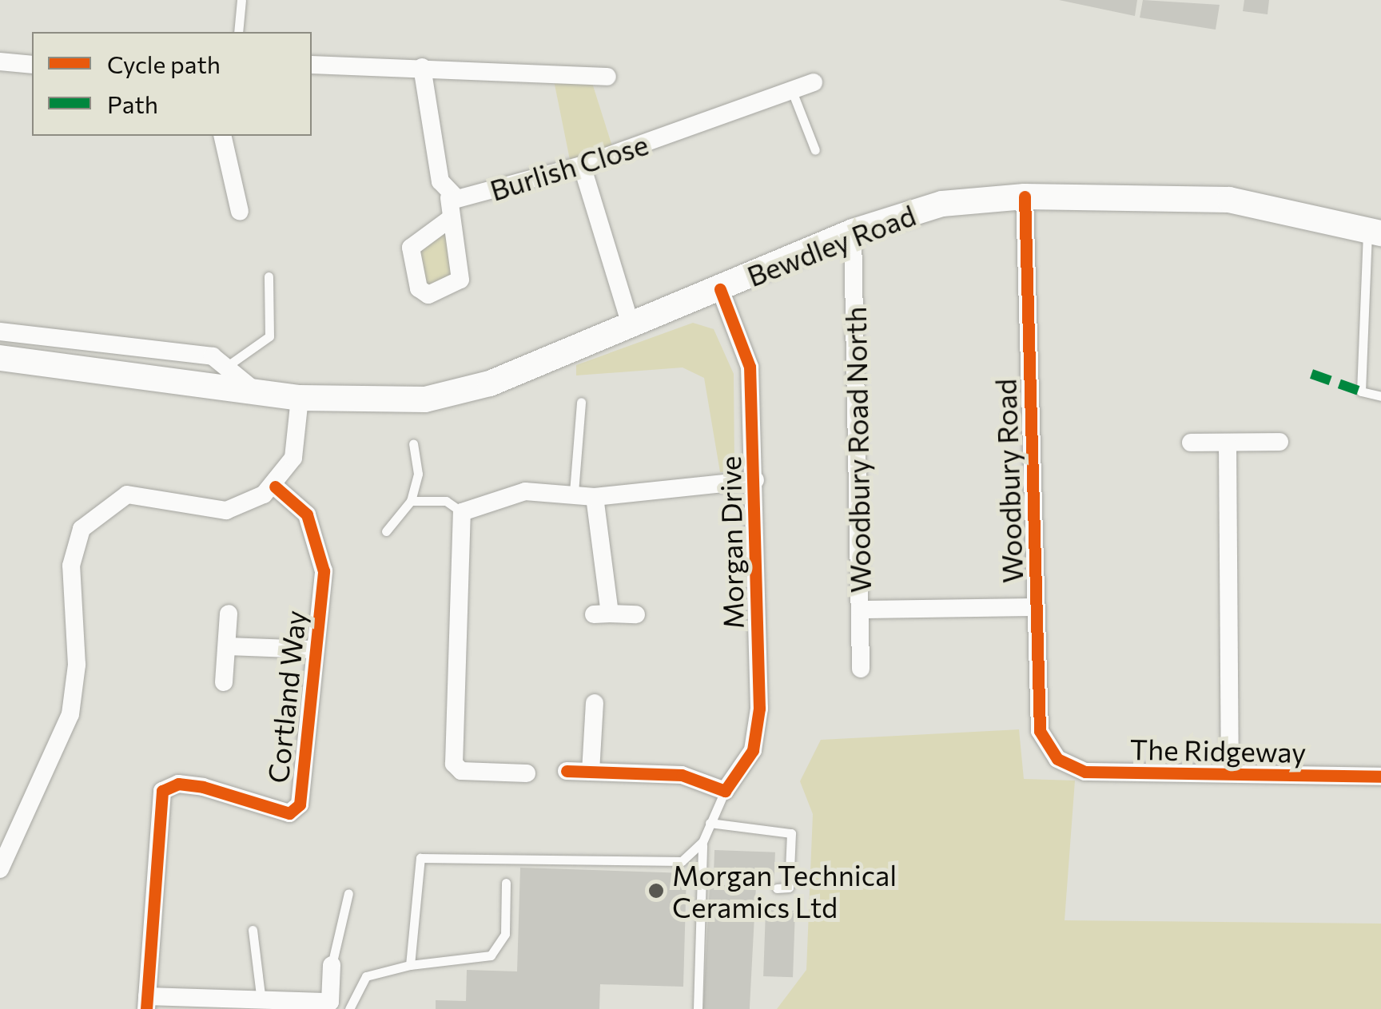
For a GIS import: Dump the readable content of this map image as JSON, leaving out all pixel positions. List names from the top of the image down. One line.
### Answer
{"streets":{"main road":["Bewdley Road"],"street":["Burlish Close","Woodbury Road North","Woodbury Road","Morgan Drive","Cortland Way","The Ridgeway"]},"crossings":[["Bewdley Road","Woodbury Road North"],["Bewdley Road","Woodbury Road"],["Bewdley Road","Morgan Drive"],["Woodbury Road","The Ridgeway"]],"places":["Morgan Technical Ceramics Ltd"],"legend":["Cycle path","Path"]}
